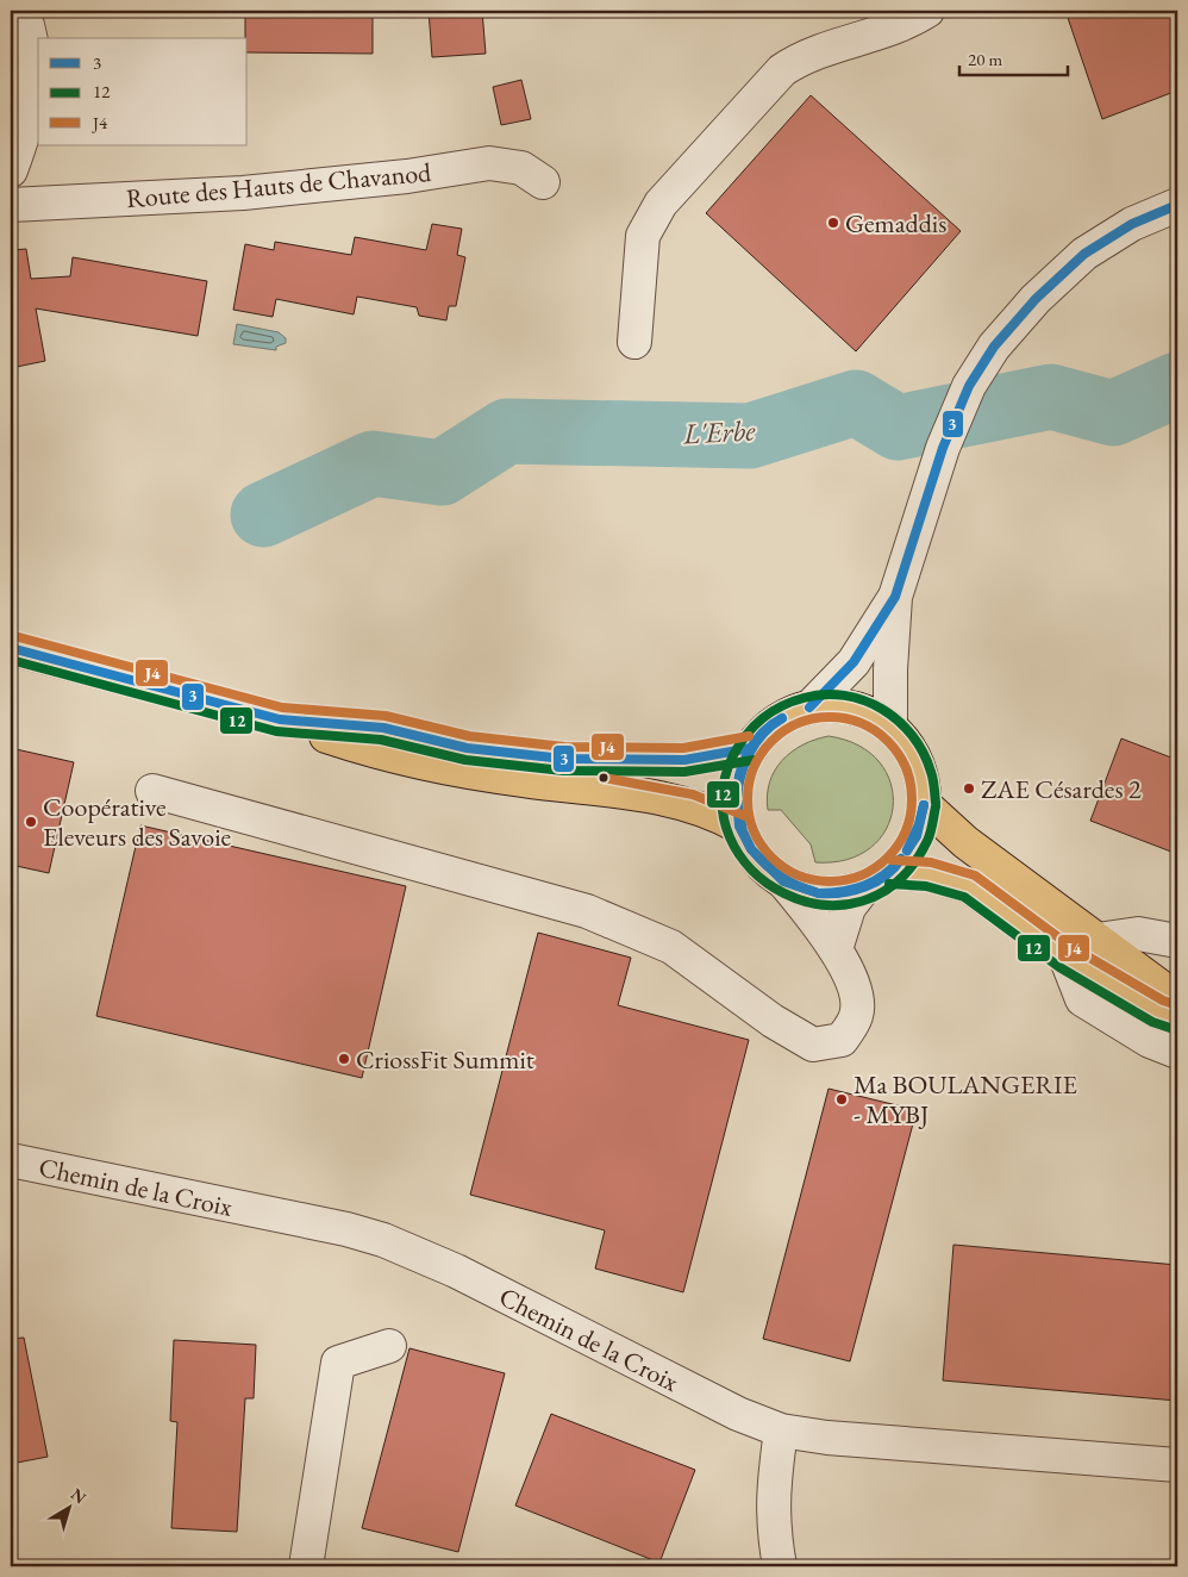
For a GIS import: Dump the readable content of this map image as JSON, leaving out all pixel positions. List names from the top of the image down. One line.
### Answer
{"streets":{"street":["Route des Hauts de Chavanod","Chemin de la Croix"]},"water":["L'Erbe"],"places":["Gemaddis","ZAE Césardes 2","Coopérative Eleveurs des Savoie","CriossFit Summit","Ma BOULANGERIE - MYBJ"],"lines":["transit line 3","transit line J4","transit line 12"],"legend":["3","12","J4"],"scale_bar":"20 m","north":"top right"}
